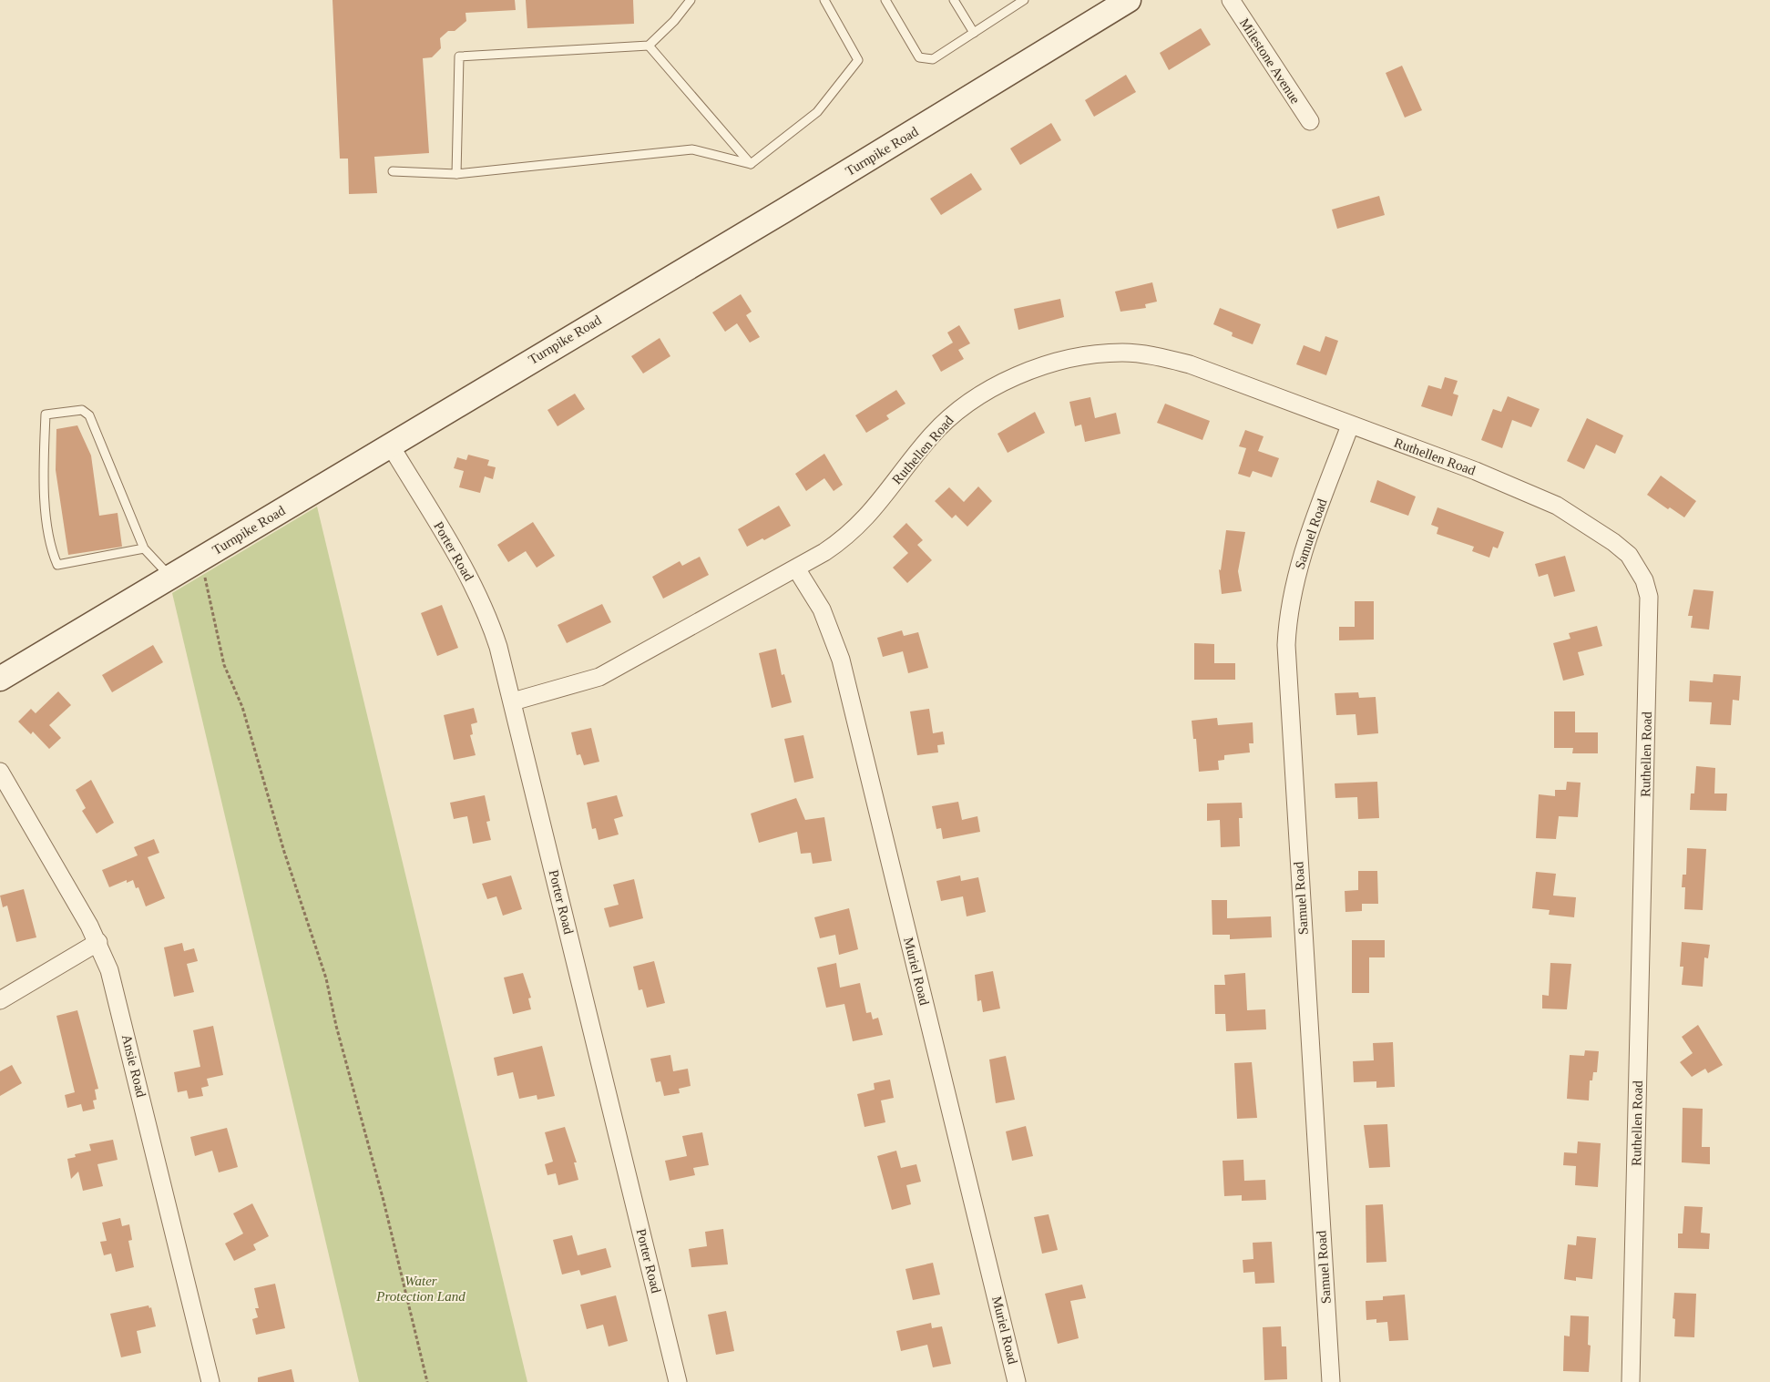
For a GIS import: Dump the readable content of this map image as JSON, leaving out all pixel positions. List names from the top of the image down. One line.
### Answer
{"streets":{"main road":["Turnpike Road"],"street":["Milestone Avenue","Ruthellen Road","Samuel Road","Porter Road","Muriel Road","Ansie Road"]},"crossings":[["Turnpike Road","Porter Road"],["Ruthellen Road","Samuel Road"],["Ruthellen Road","Porter Road"],["Ruthellen Road","Muriel Road"]],"parks":["Water Protection Land"]}
